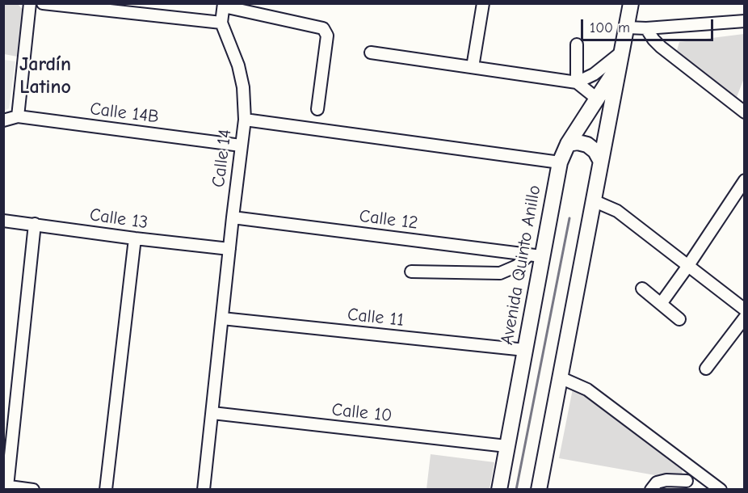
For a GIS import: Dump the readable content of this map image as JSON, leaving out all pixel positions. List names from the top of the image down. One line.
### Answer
{"streets":{"main road":["Avenida Quinto Anillo"],"street":["Calle 14B","Calle 14","Calle 13","Calle 12","Calle 11","Calle 10"]},"crossings":[["Calle 14B","Calle 14"],["Calle 14","Calle 13"],["Calle 14","Calle 12"],["Calle 14","Avenida Quinto Anillo"],["Calle 14","Calle 11"],["Calle 14","Calle 10"],["Calle 12","Avenida Quinto Anillo"],["Avenida Quinto Anillo","Calle 11"],["Avenida Quinto Anillo","Calle 10"]],"districts":["Jardín Latino"],"scale_bar":"100 m"}
